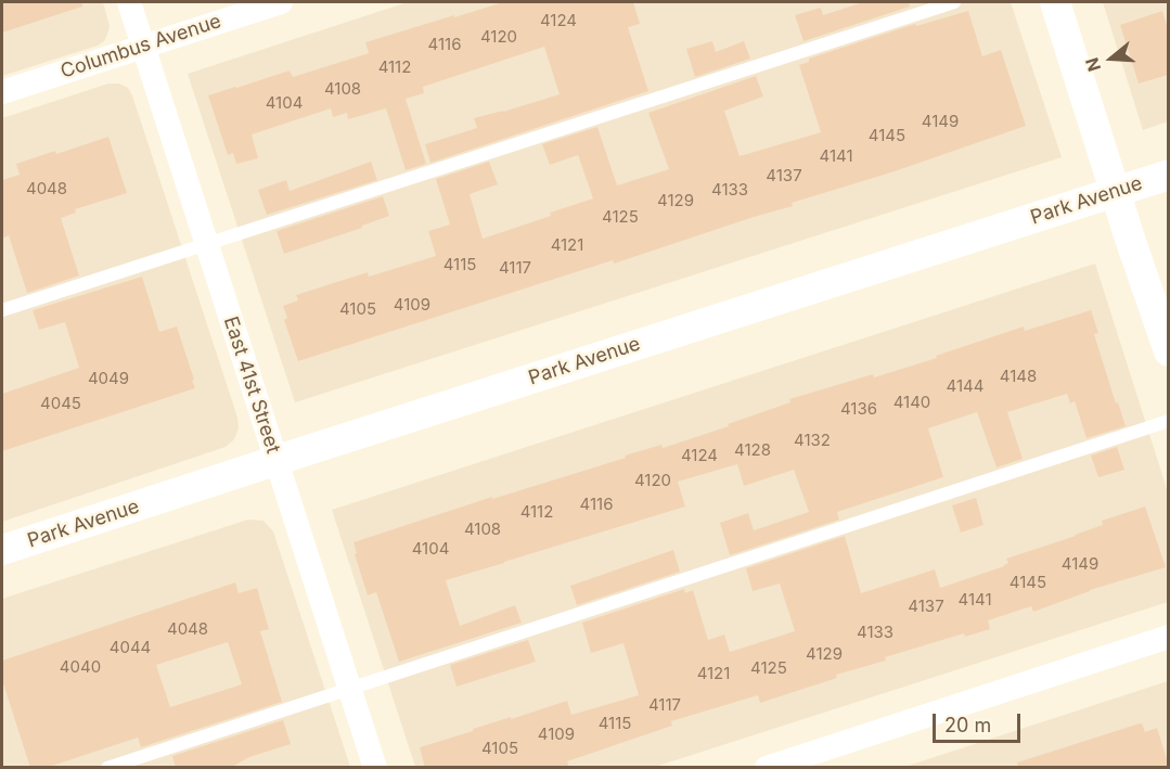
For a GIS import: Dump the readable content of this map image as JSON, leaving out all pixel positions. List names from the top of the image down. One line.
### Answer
{"streets":{"street":["Columbus Avenue","Park Avenue","East 41st Street"]},"crossings":[["Columbus Avenue","East 41st Street"],["Park Avenue","East 41st Street"]],"house_numbers":["4124","4120","4116","4112","4108","4104","4149","4145","4141","4137","4048","4133","4129","4125","4121","4115","4117","4109","4105","4148","4049","4144","4140","4045","4136","4132","4128","4124","4120","4116","4112","4108","4104","4149","4145","4141","4137","4048","4133","4044","4129","4040","4125","4121","4117","4115","4109","4105"],"scale_bar":"20 m","north":"left"}
